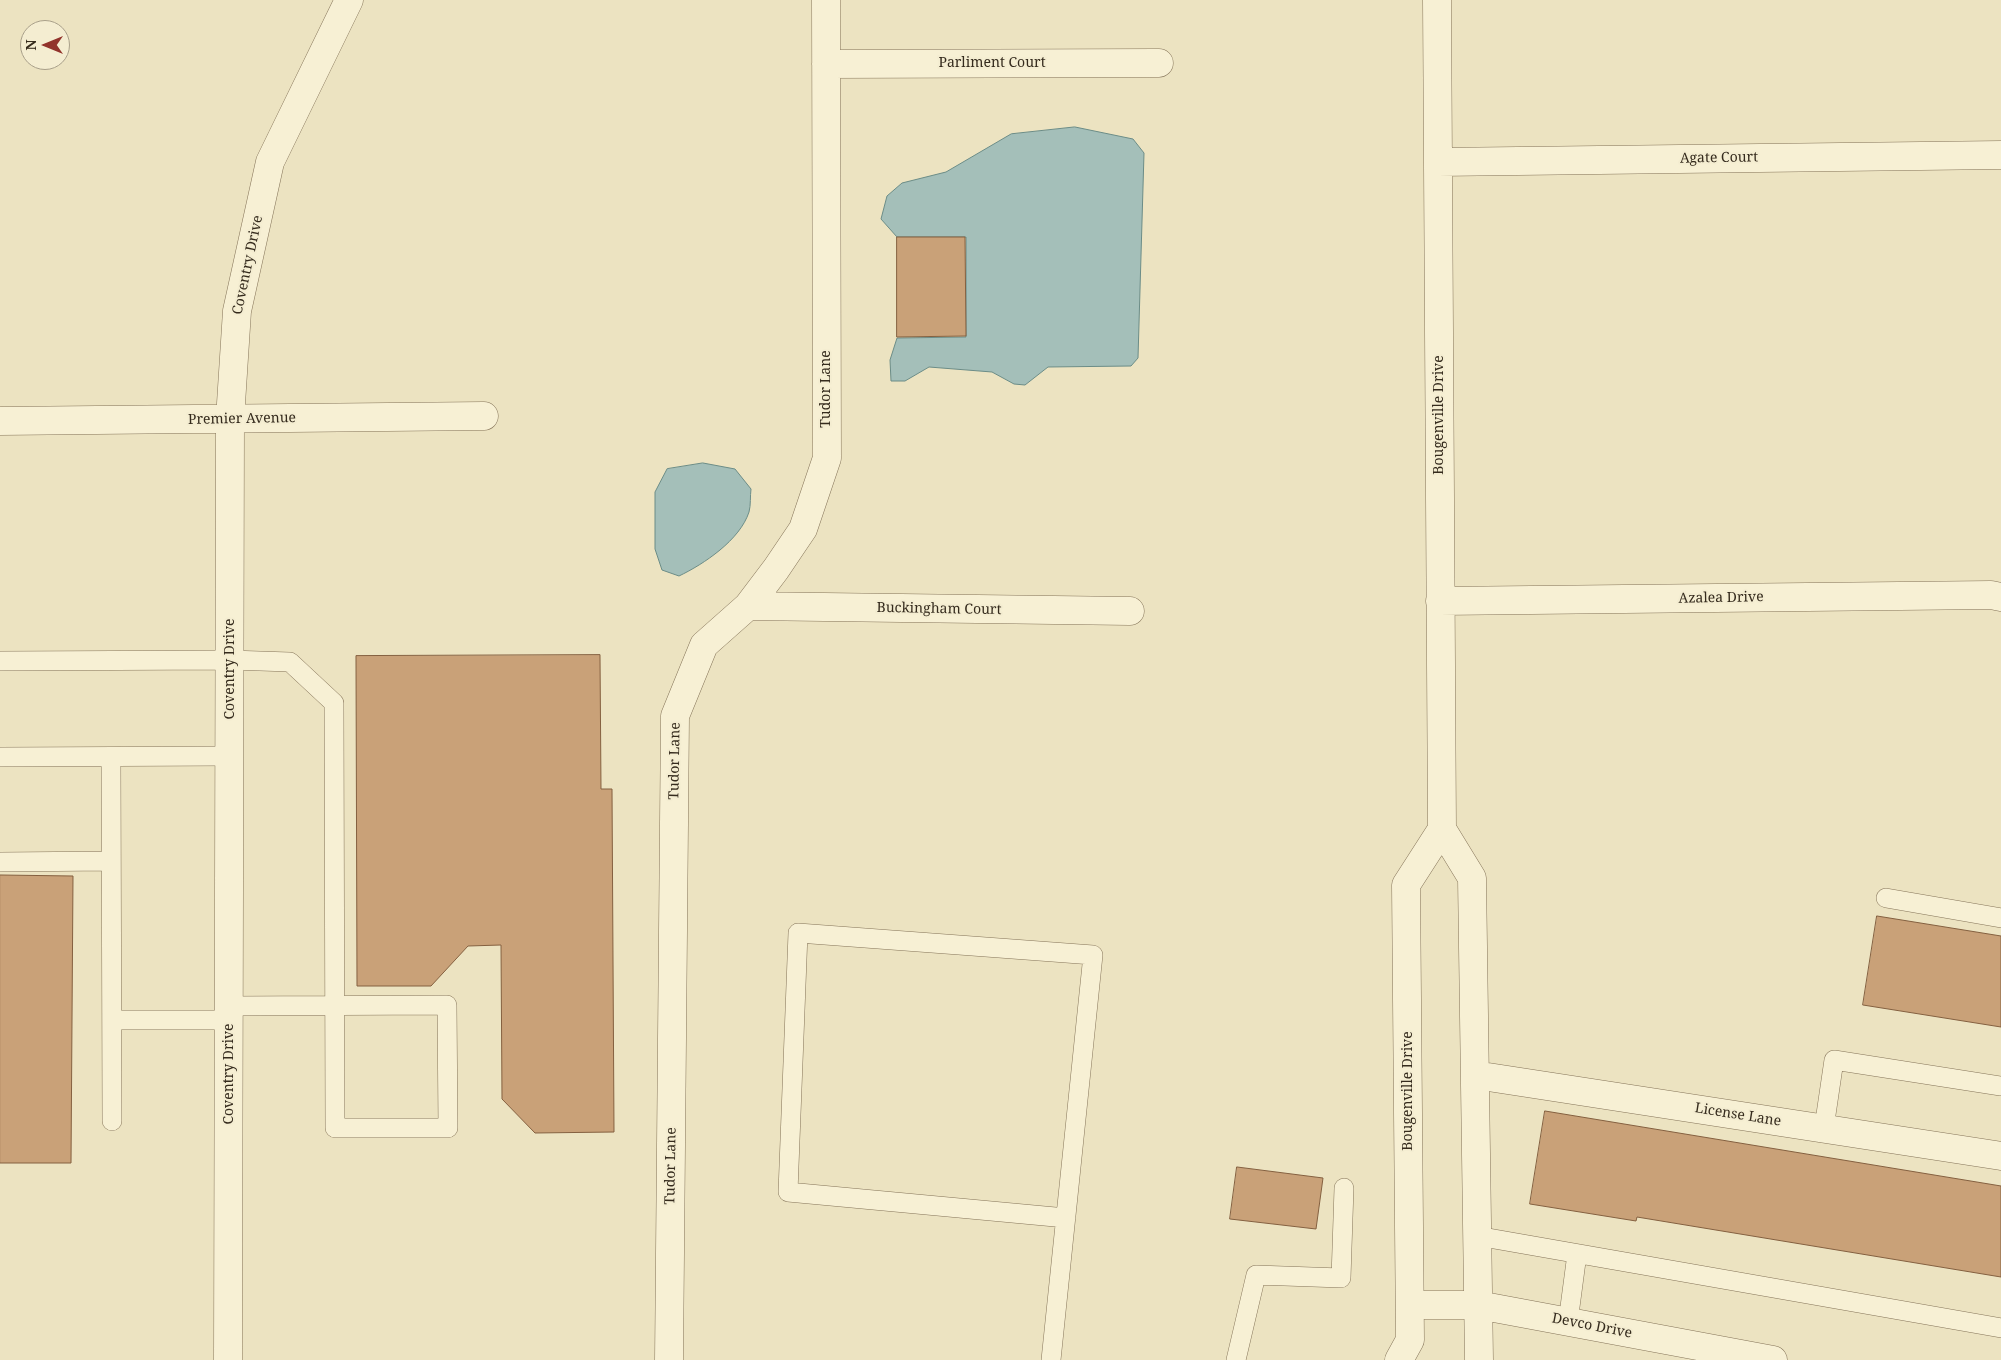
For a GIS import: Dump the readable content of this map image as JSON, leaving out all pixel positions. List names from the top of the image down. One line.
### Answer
{"streets":{"street":["Parliment Court","Agate Court","Coventry Drive","Tudor Lane","Bougenville Drive","Premier Avenue","Azalea Drive","Buckingham Court","License Lane","Devco Drive"]},"crossings":[["Parliment Court","Tudor Lane"],["Agate Court","Bougenville Drive"],["Coventry Drive","Premier Avenue"],["Tudor Lane","Buckingham Court"],["Bougenville Drive","Azalea Drive"],["Bougenville Drive","Devco Drive"]],"north":"left"}
